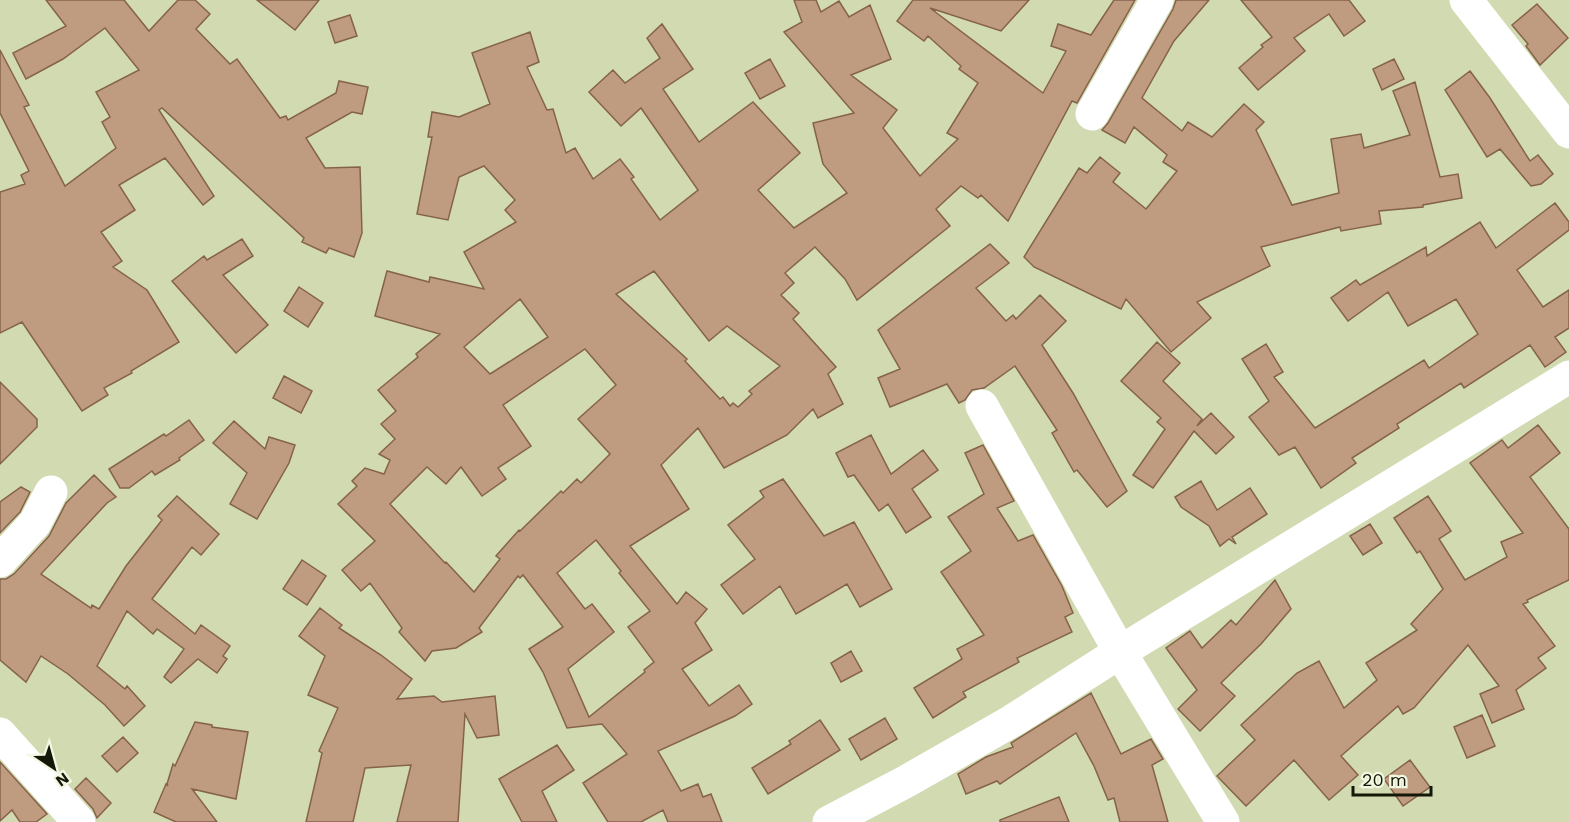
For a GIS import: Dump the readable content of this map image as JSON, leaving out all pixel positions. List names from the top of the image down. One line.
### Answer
{"scale_bar":"20 m","north":"bottom right"}
